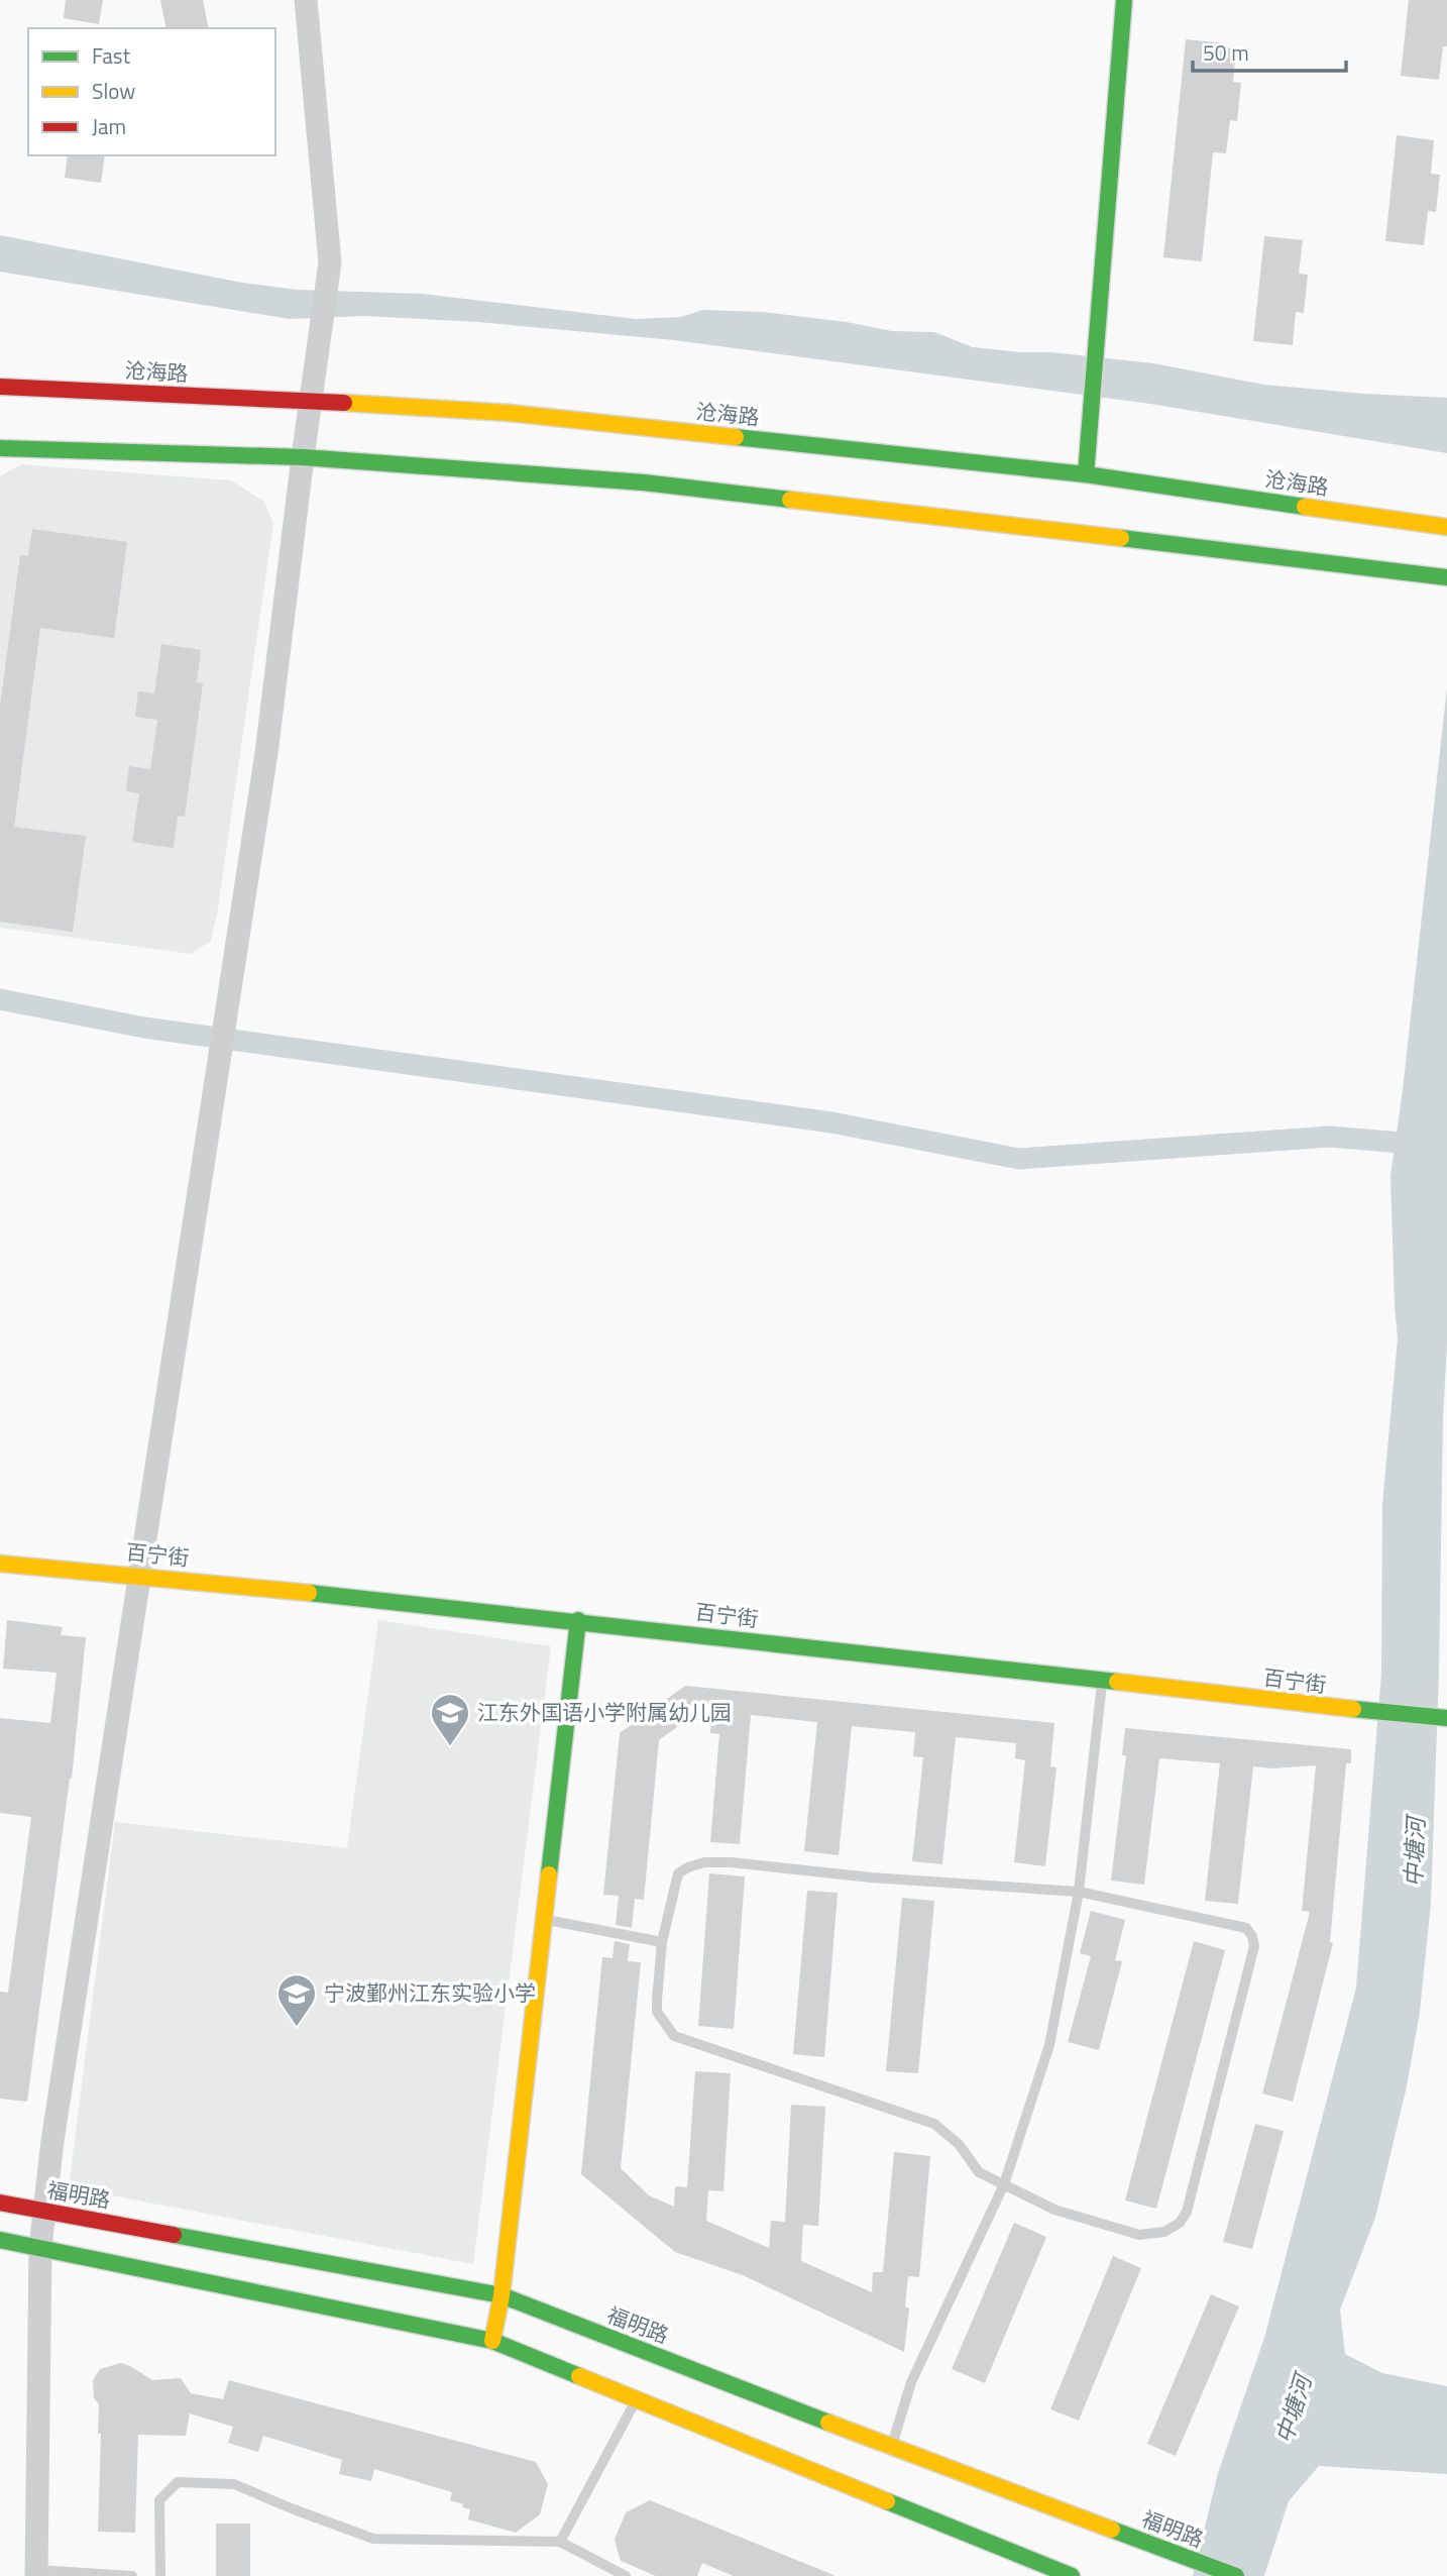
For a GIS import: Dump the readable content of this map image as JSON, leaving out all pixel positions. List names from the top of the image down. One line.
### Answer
{"streets":{"main road":["沧海路","百宁街","福明路"]},"water":["中塘河"],"places":{"school or university":["江东外国语小学附属幼儿园","宁波鄞州江东实验小学"]},"legend":["Fast","Slow","Jam"],"scale_bar":"50 m"}
